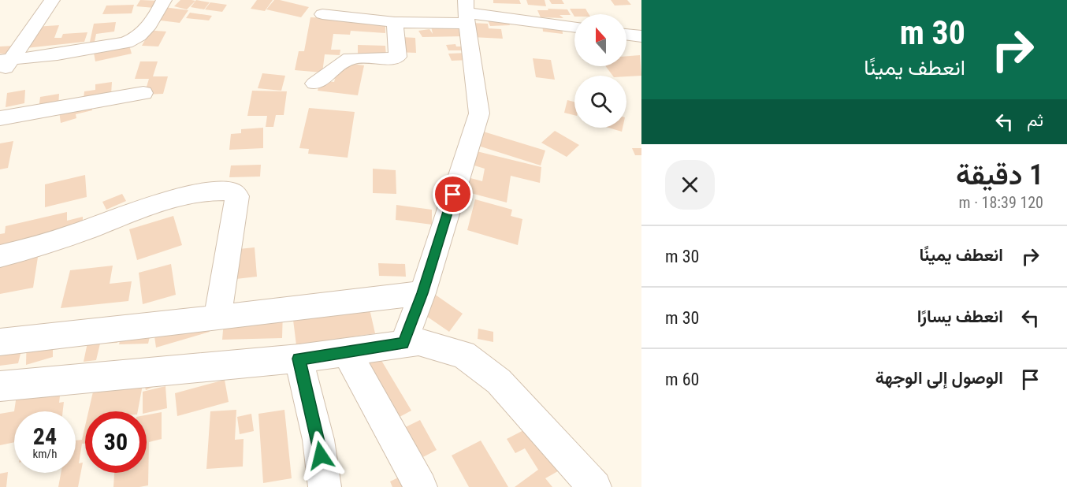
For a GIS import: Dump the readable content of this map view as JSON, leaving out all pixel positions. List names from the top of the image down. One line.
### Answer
{"north":"top","page":{"turn":["30 m","انعطف يمينًا"],"then":"ثم","heading":["1 دقيقة","120 m · 18:39"],"list":[{"name":"انعطف يمينًا","value":"30 m"},{"name":"انعطف يسارًا","value":"30 m"},{"name":"الوصول إلى الوجهة","value":"60 m"}],"speed":"24 km/h","limit":"30"}}
